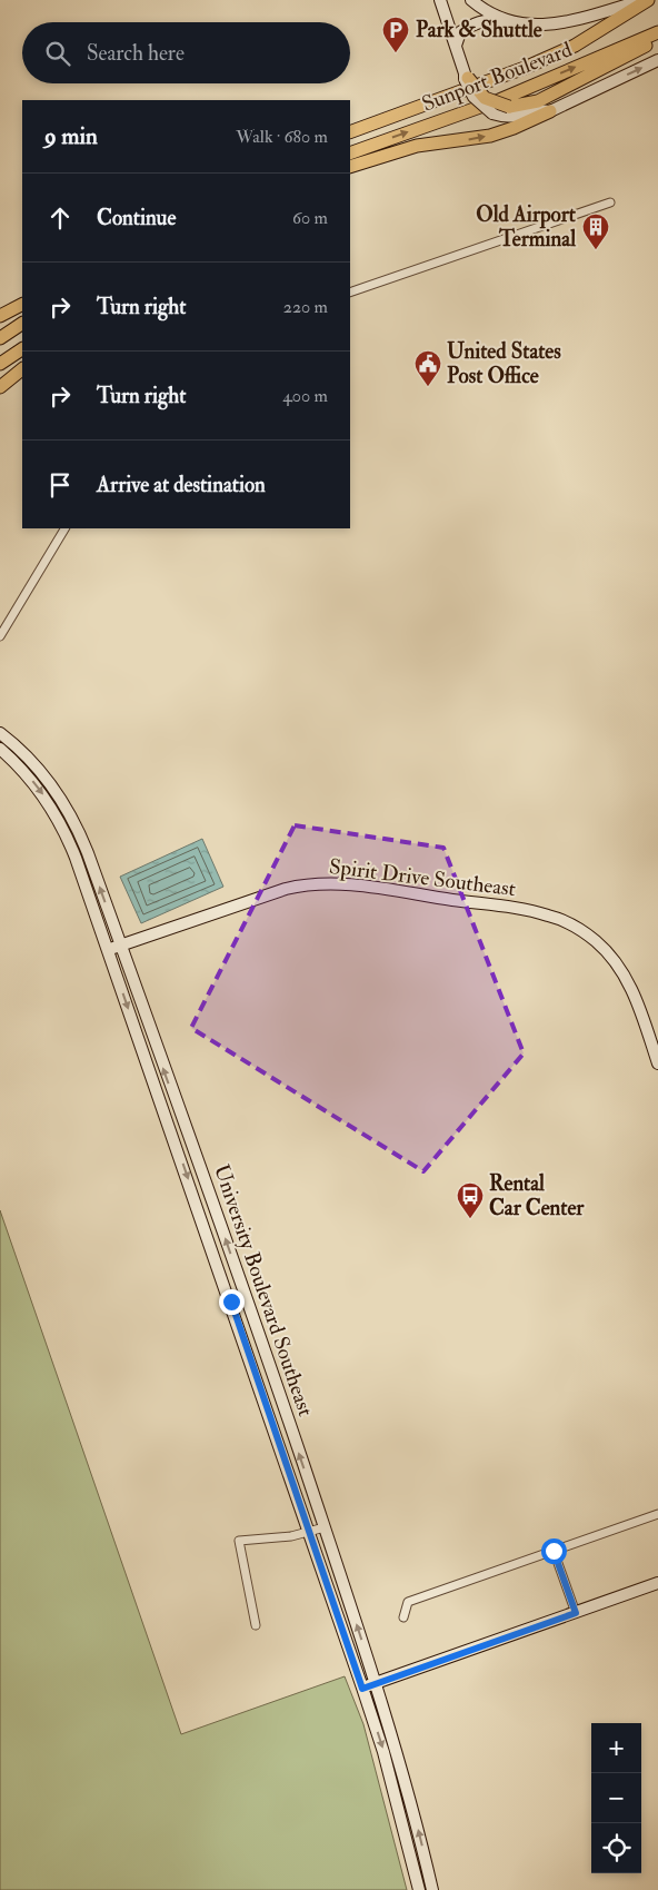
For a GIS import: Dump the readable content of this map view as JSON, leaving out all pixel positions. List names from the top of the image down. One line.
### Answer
{"streets":{"main road":["Sunport Boulevard","Spirit Drive Southeast","University Boulevard Southeast"]},"crossings":[["Spirit Drive Southeast","University Boulevard Southeast"]],"places":{"parking":["Park & Shuttle"],"building":["Old Airport Terminal"],"public building":["United States Post Office"],"bus stop":["Rental Car Center"]},"page":{"search":"Search here","heading":["9 min","Walk · 680 m"],"list":[["Continue","60 m"],["Turn right","220 m"],["Turn right","400 m"],"Arrive at destination"],"map_buttons":["+","−"]}}
